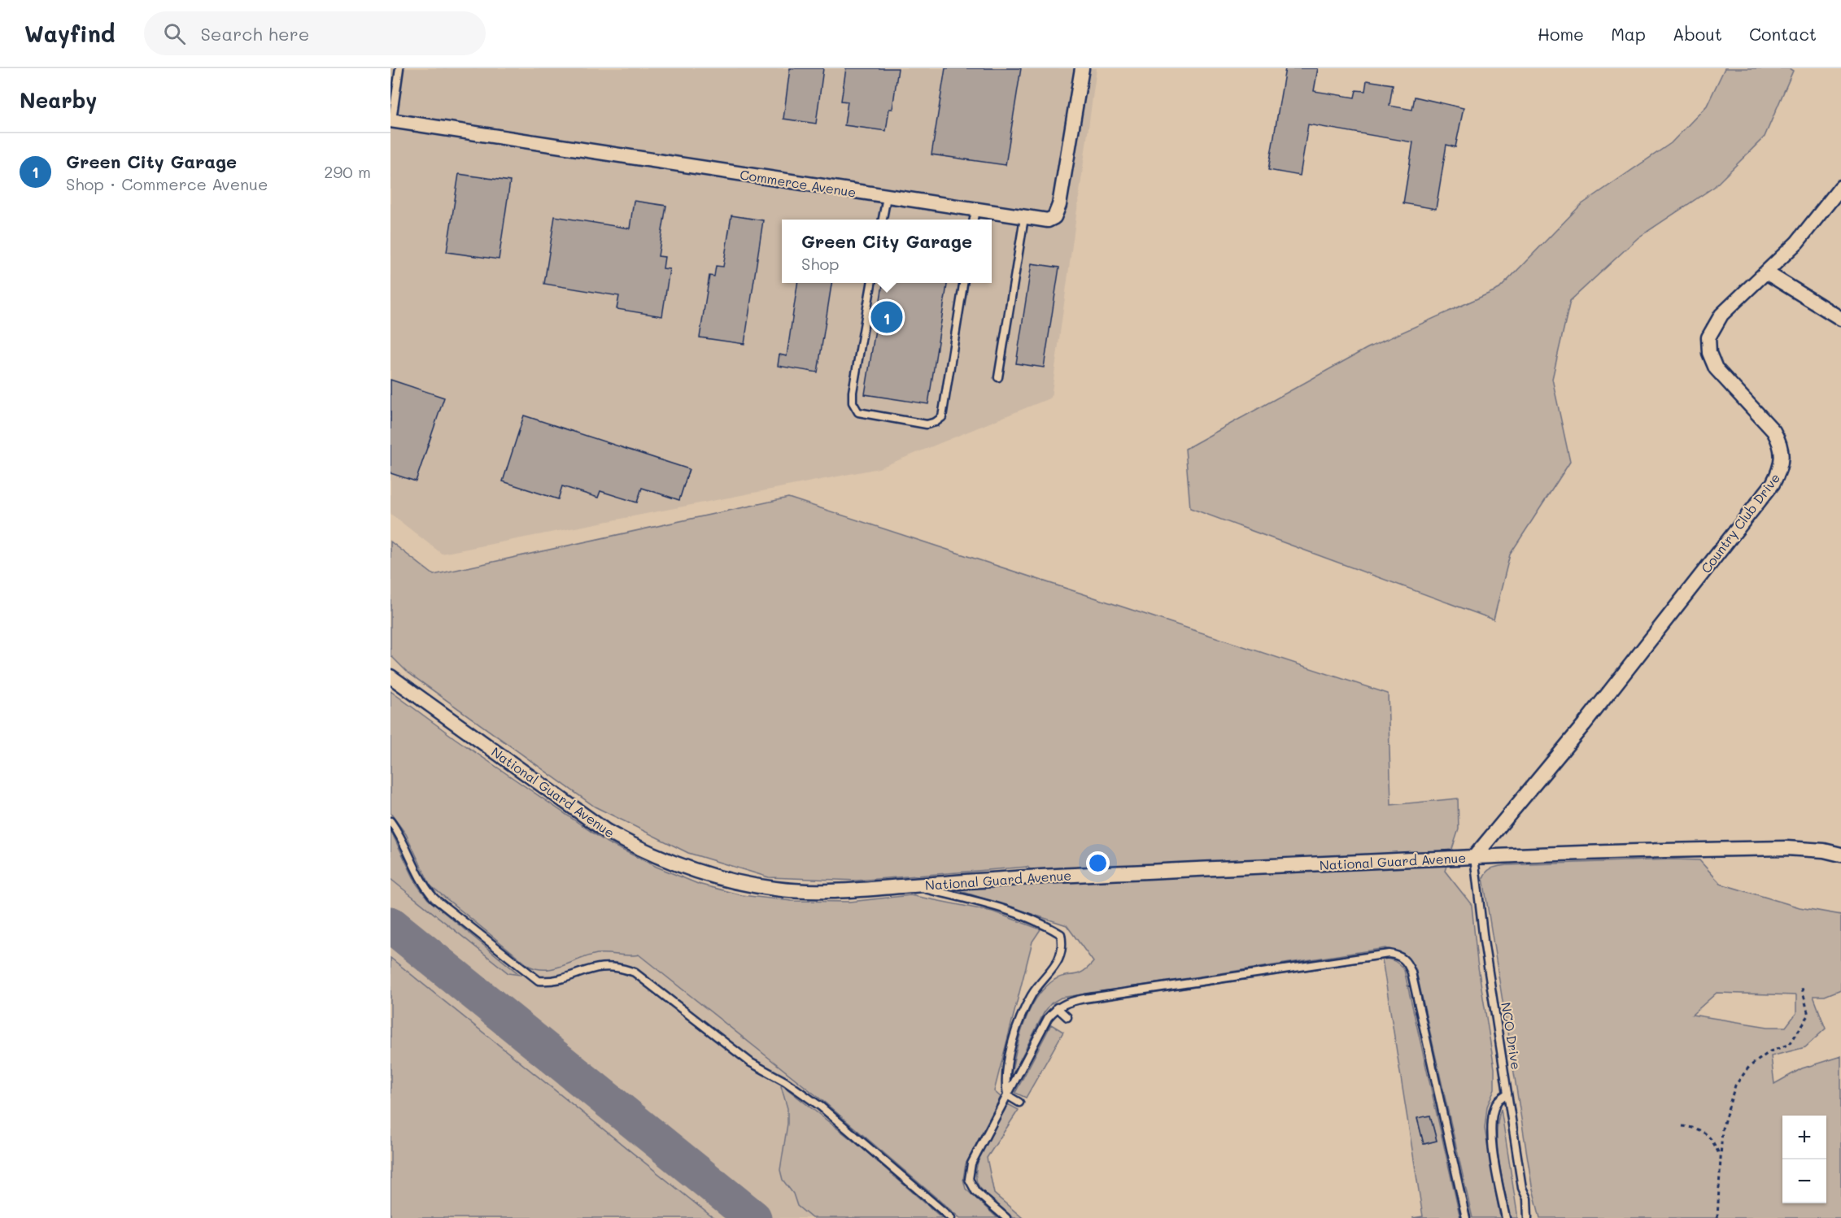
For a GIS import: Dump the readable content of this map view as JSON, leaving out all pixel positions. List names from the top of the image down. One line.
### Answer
{"streets":{"street":["Commerce Avenue","Country Club Drive","National Guard Avenue"],"lane":["NCO Drive"]},"crossings":[["Country Club Drive","National Guard Avenue"],["Country Club Drive","NCO Drive"],["National Guard Avenue","NCO Drive"]],"page":{"header":"Wayfind","search":"Search here","nav":["Home","Map","About","Contact"],"heading":"Nearby","list":[{"mark":"1","name":"Green City Garage","note":"Shop · Commerce Avenue","value":"290 m"}],"popup":["Green City Garage","Shop"],"pins":"1","map_buttons":["+","−"]}}
